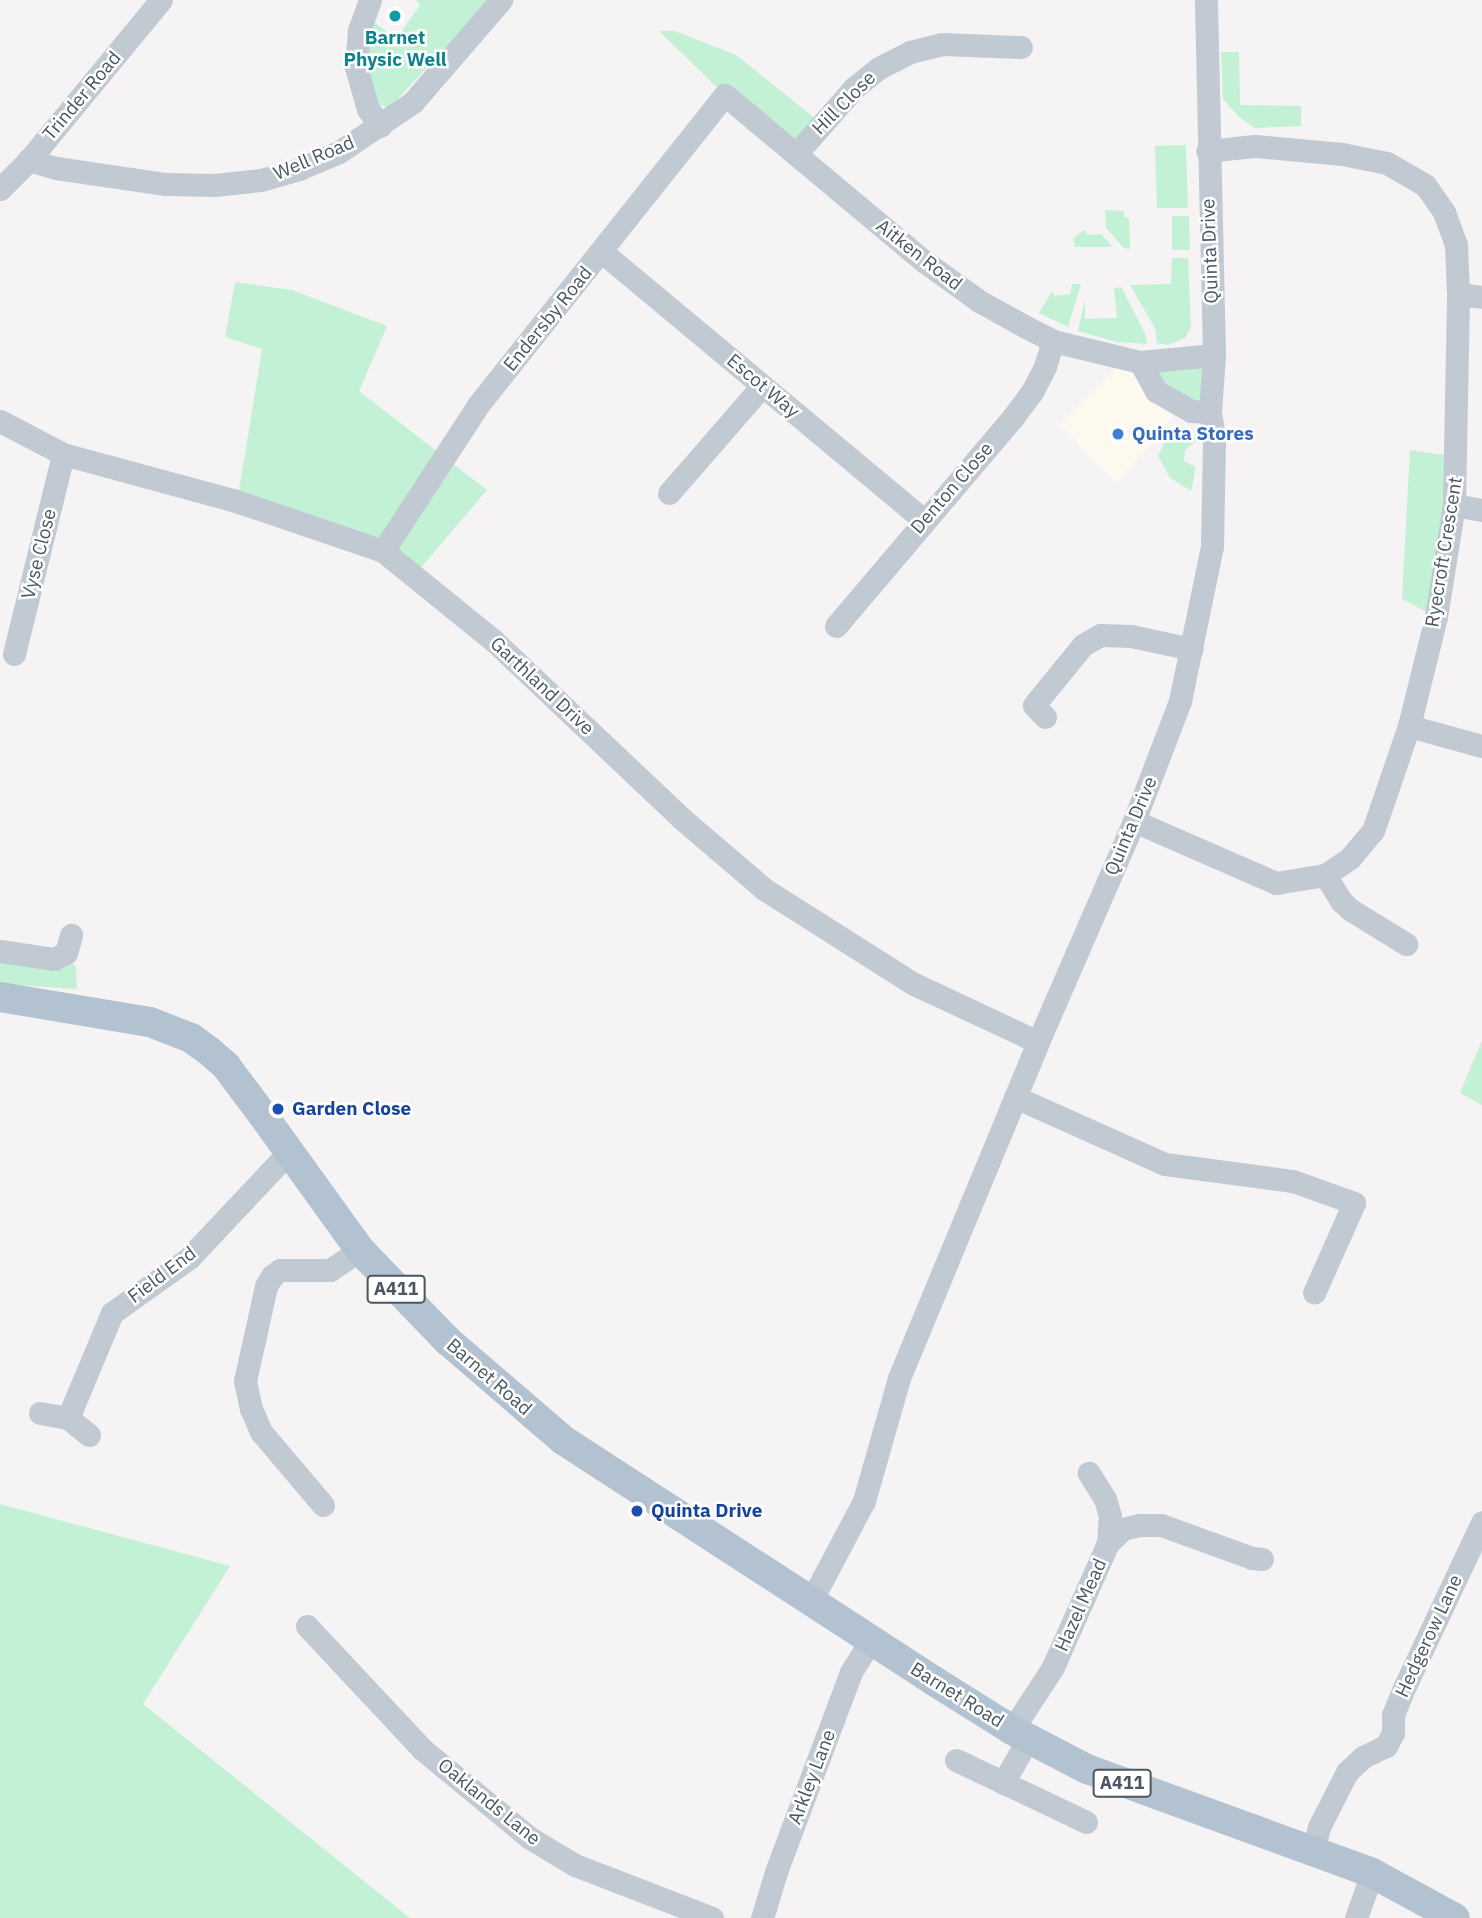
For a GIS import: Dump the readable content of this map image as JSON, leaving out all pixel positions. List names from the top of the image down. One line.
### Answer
{"streets":{"main road":["A411","Barnet Road"],"street":["Trinder Road","Hill Close","Well Road","Quinta Drive","Aitken Road","Endersby Road","Escot Way","Denton Close","Ryecroft Crescent","Vyse Close","Garthland Drive","Field End","Hazel Mead","Hedgerow Lane","Arkley Lane","Oaklands Lane"]},"crossings":[["Trinder Road","Well Road"],["Hill Close","Aitken Road"],["Quinta Drive","Aitken Road"],["Quinta Drive","Ryecroft Crescent"],["Quinta Drive","Garthland Drive"],["Quinta Drive","Barnet Road"],["Aitken Road","Endersby Road"],["Aitken Road","Denton Close"],["Endersby Road","Escot Way"],["Endersby Road","Garthland Drive"],["Escot Way","Denton Close"],["Vyse Close","Garthland Drive"],["Field End","Barnet Road"],["Barnet Road","Hazel Mead"],["Barnet Road","Hedgerow Lane"],["Barnet Road","Arkley Lane"]],"places":["Barnet Physic Well","Quinta Stores","Garden Close","Quinta Drive"]}
